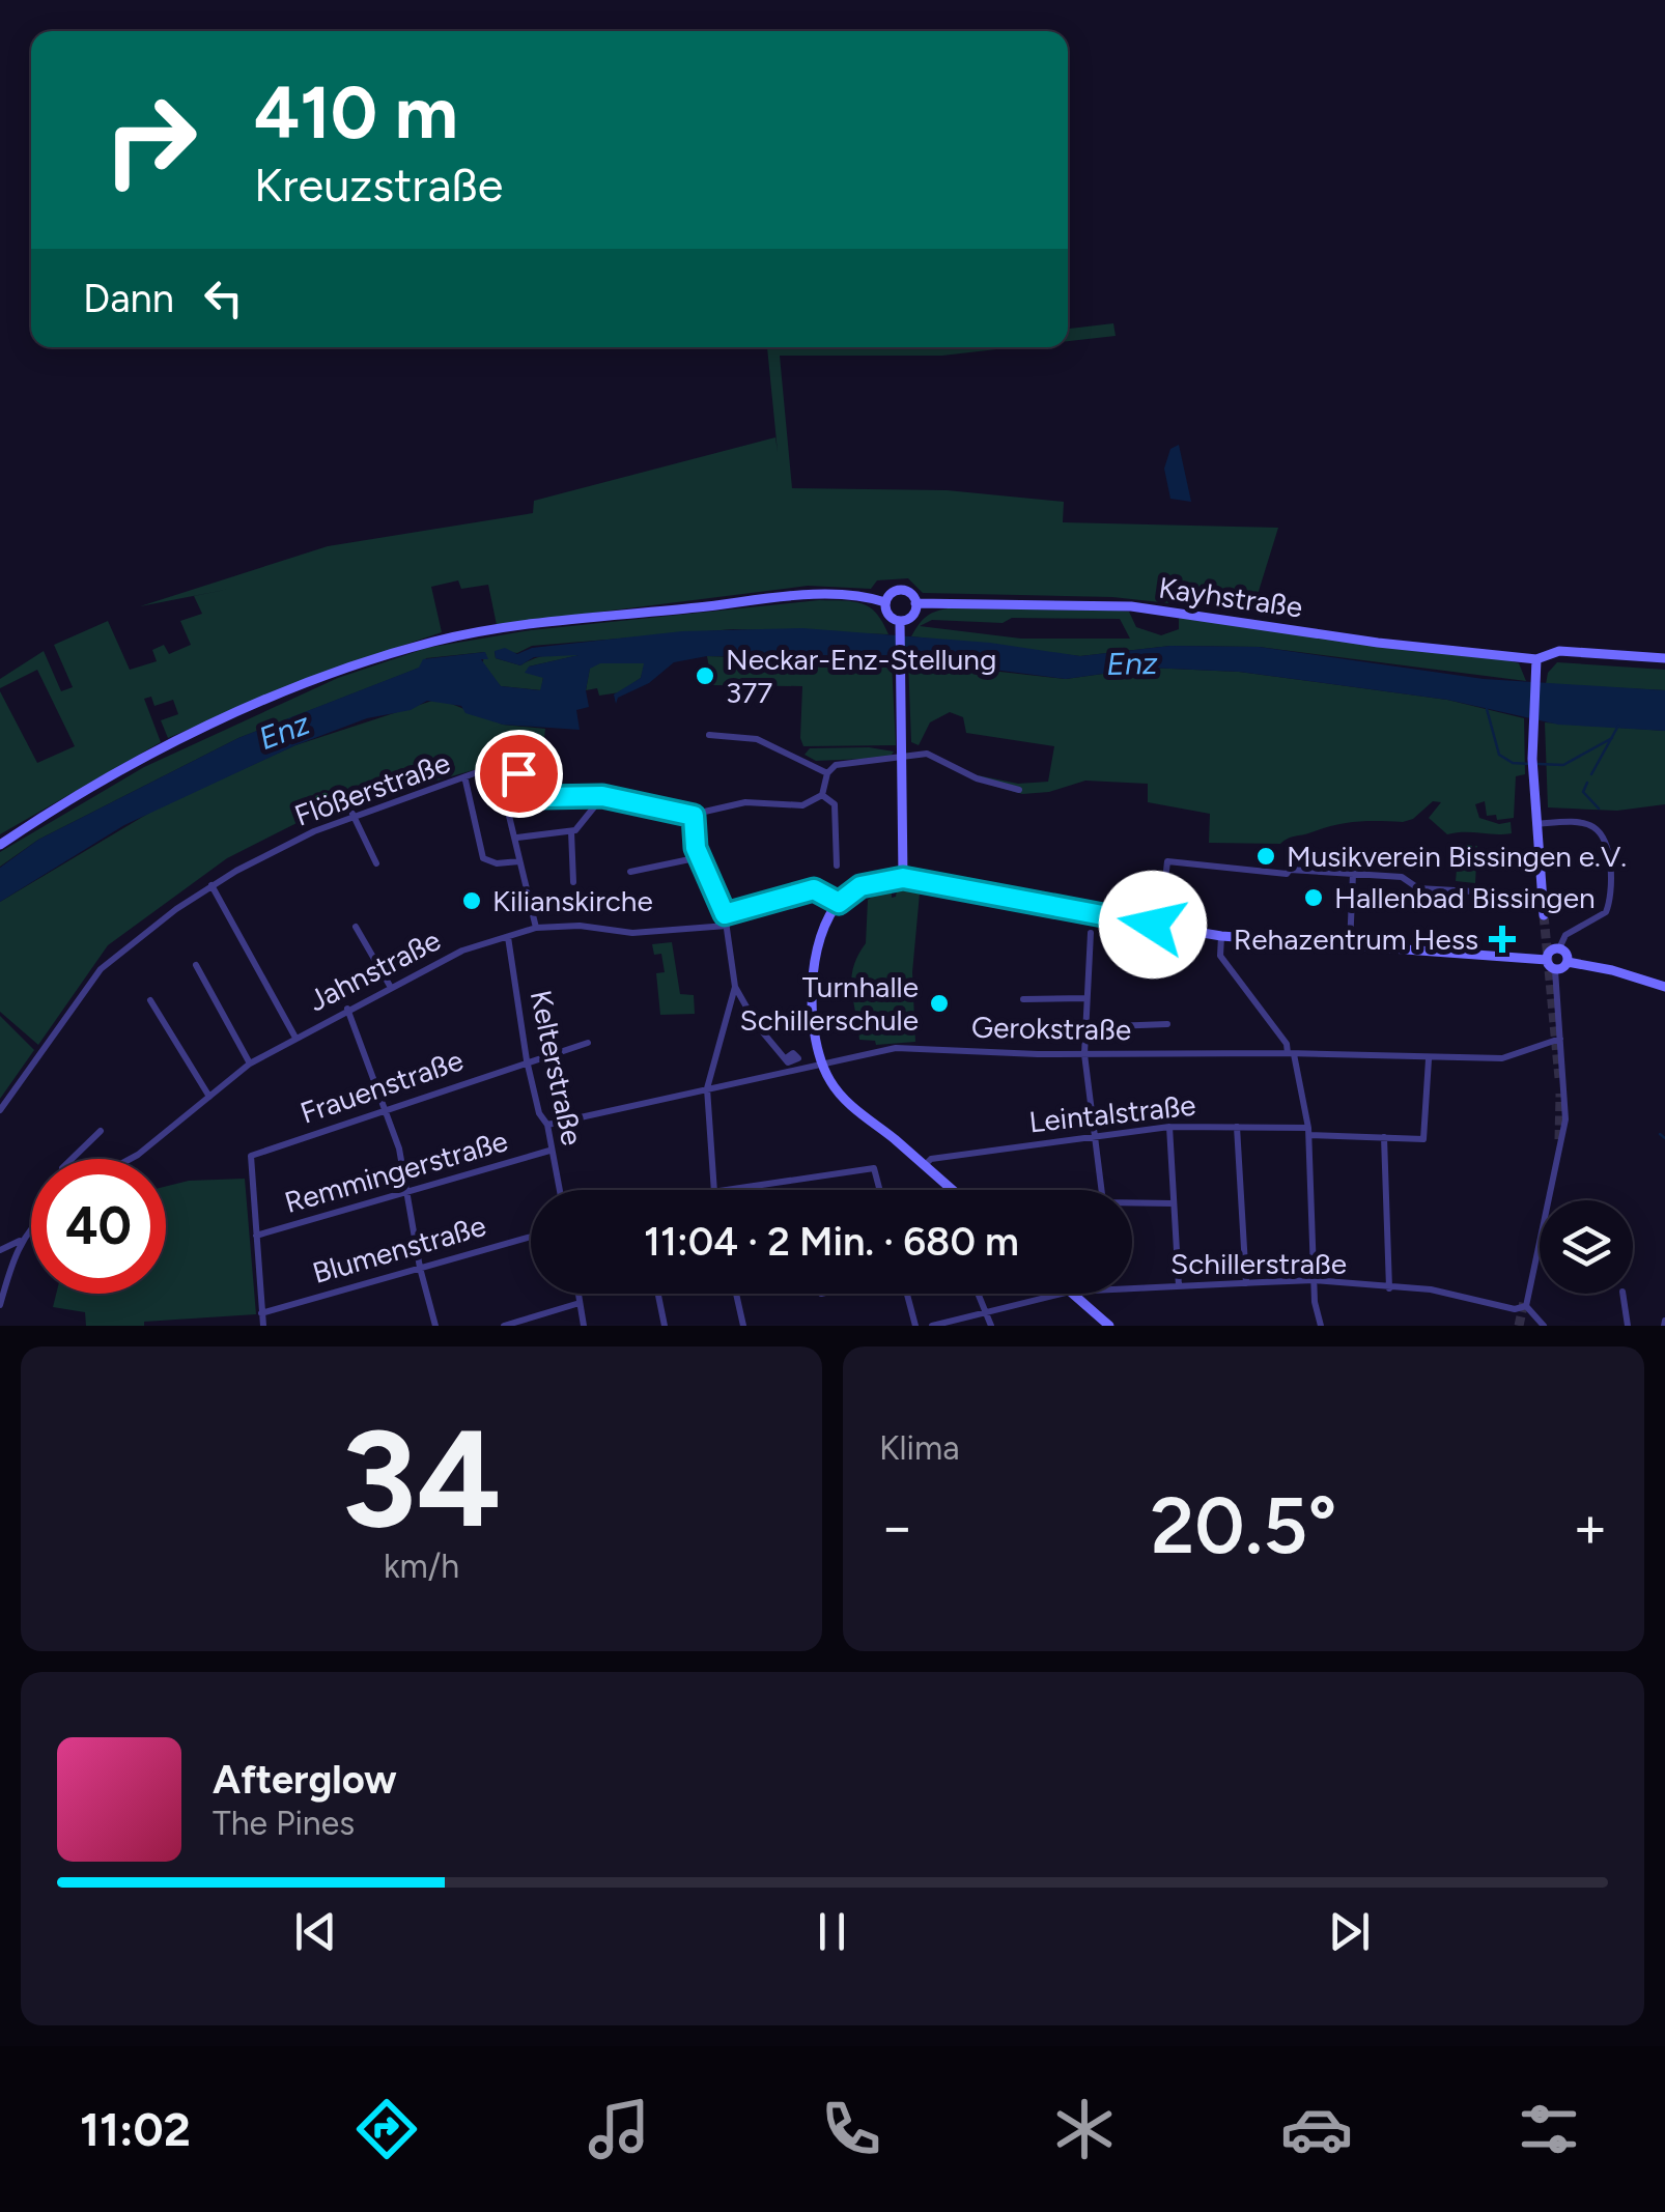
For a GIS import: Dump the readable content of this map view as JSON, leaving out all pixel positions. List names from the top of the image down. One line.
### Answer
{"streets":{"main road":["Kayhstraße"],"street":["Flößerstraße","Jahnstraße","Gerokstraße","Kelterstraße","Frauenstraße","Leintalstraße","Remmingerstraße","Blumenstraße","Schillerstraße"]},"crossings":[["Jahnstraße","Kelterstraße"],["Gerokstraße","Kelterstraße"],["Gerokstraße","Leintalstraße"],["Kelterstraße","Frauenstraße"],["Kelterstraße","Remmingerstraße"],["Frauenstraße","Remmingerstraße"]],"water":["Enz"],"places":{"other":["Neckar-Enz-Stellung 377","Musikverein Bissingen e.V.","Hallenbad Bissingen","Kilianskirche","Turnhalle Schillerschule"],"health":["Rehazentrum Hess"]},"page":{"turn":["410 m","Kreuzstraße"],"then":"Dann","limit":"40","trip":"11:04 · 2 Min. · 680 m","tile":[["34","km/h"],"Klima"],"heat":["−","20.5°","+"],"song":["Afterglow","The Pines"],"tabs":"11:02"}}
